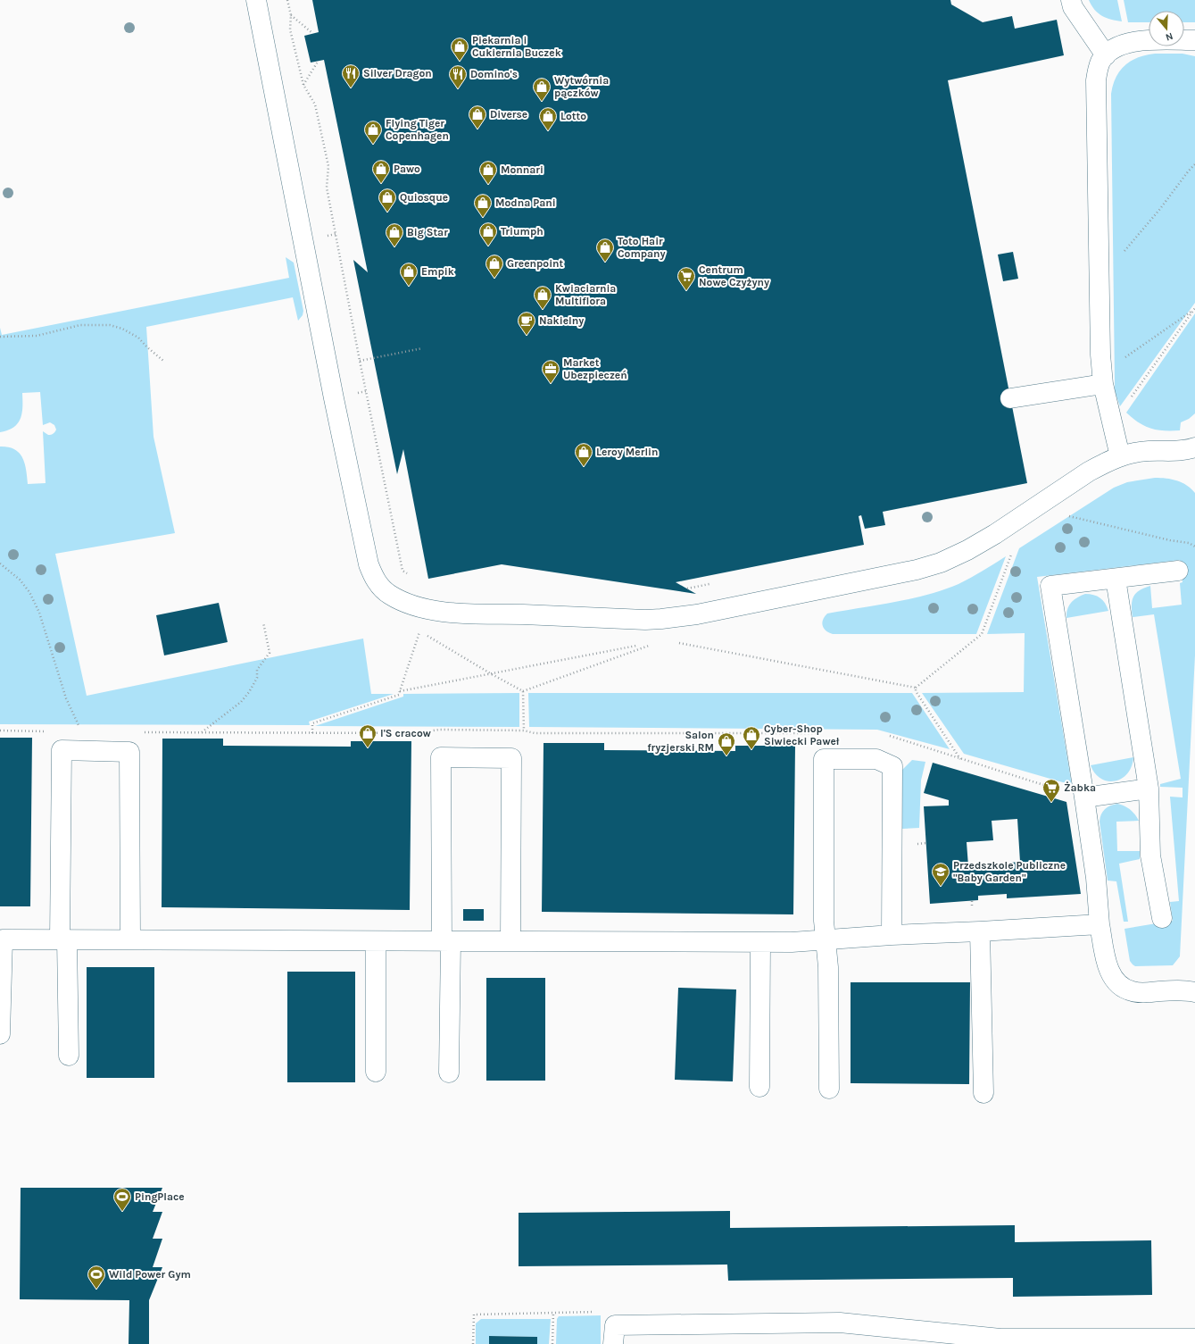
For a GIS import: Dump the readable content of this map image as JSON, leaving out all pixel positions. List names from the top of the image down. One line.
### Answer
{"places":{"shop":["Piekarnia i Cukiernia Buczek","Wytwórnia pączków","Diverse","Lotto","Flying Tiger Copenhagen","Pawo","Monnari","Quiosque","Modna Pani","Triumph","Big Star","Toto Hair Company","Greenpoint","Empik","Kwiaciarnia Multiflora","Leroy Merlin","I'S cracow","Cyber-Shop Siwiecki Paweł","Salon fryzjerski RM"],"restaurant":["Silver Dragon","Domino's"],"supermarket":["Centrum Nowe Czyżyny","Żabka"],"cafe":["Nakielny"],"office":["Market Ubezpieczeń"],"school or university":["Przedszkole Publiczne \"Baby Garden\""],"sports":["PingPlace","Wild Power Gym"]},"north":"bottom"}
